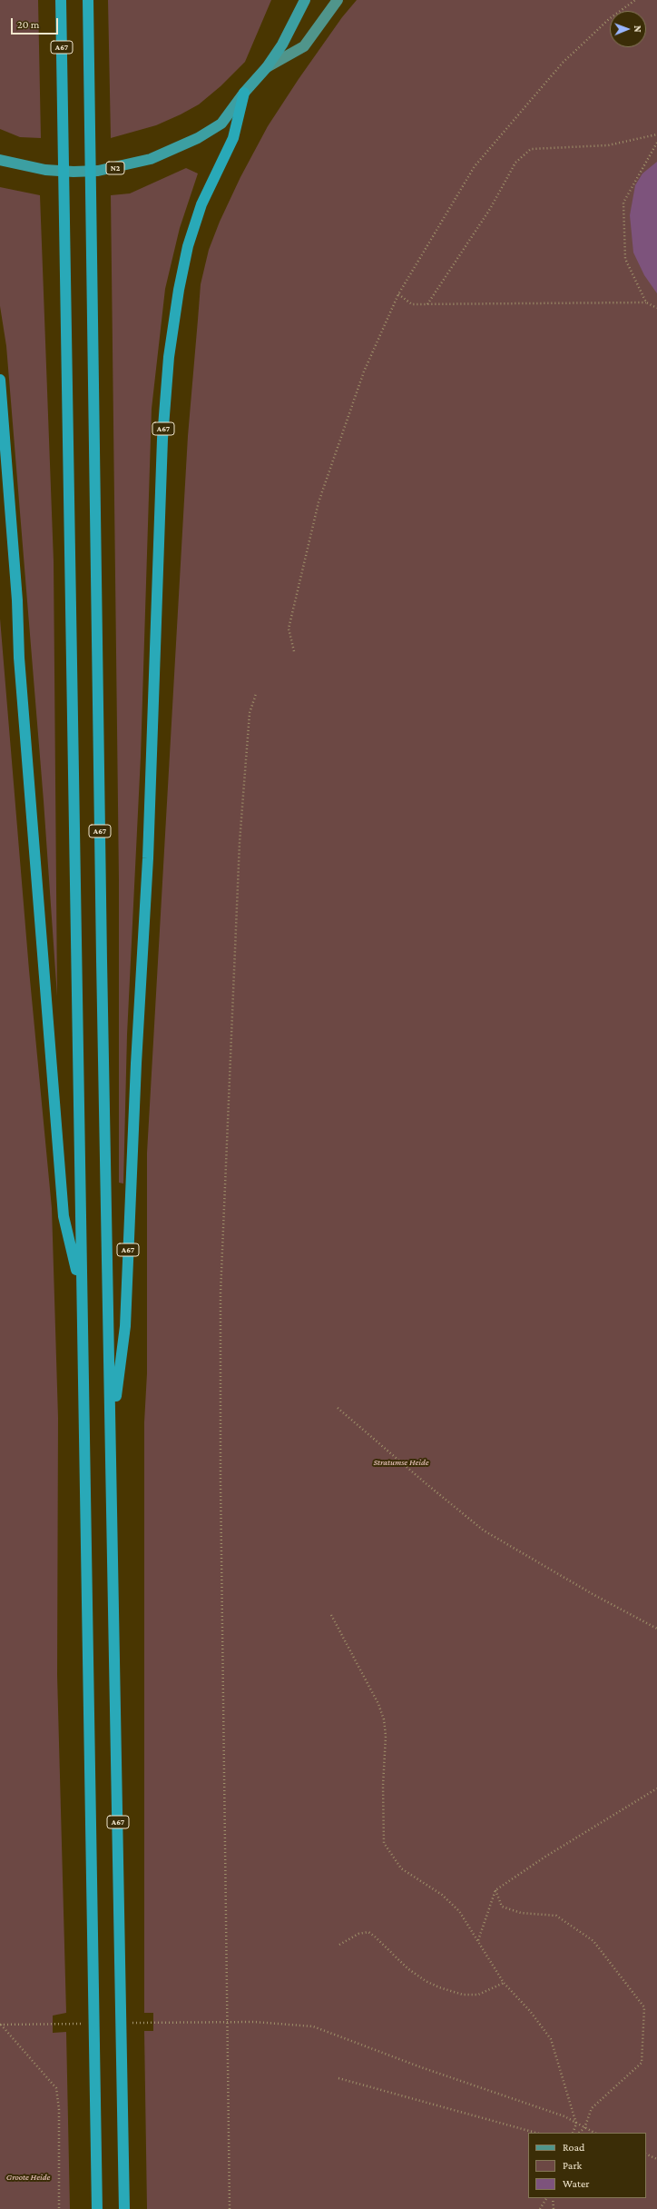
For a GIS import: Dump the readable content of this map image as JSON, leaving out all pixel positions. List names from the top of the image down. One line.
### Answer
{"streets":{"highway":["A67","N2"]},"crossings":[["A67","N2"]],"parks":["Stratumse Heide","Groote Heide"],"legend":["Road","Park","Water"],"scale_bar":"20 m","north":"right"}
